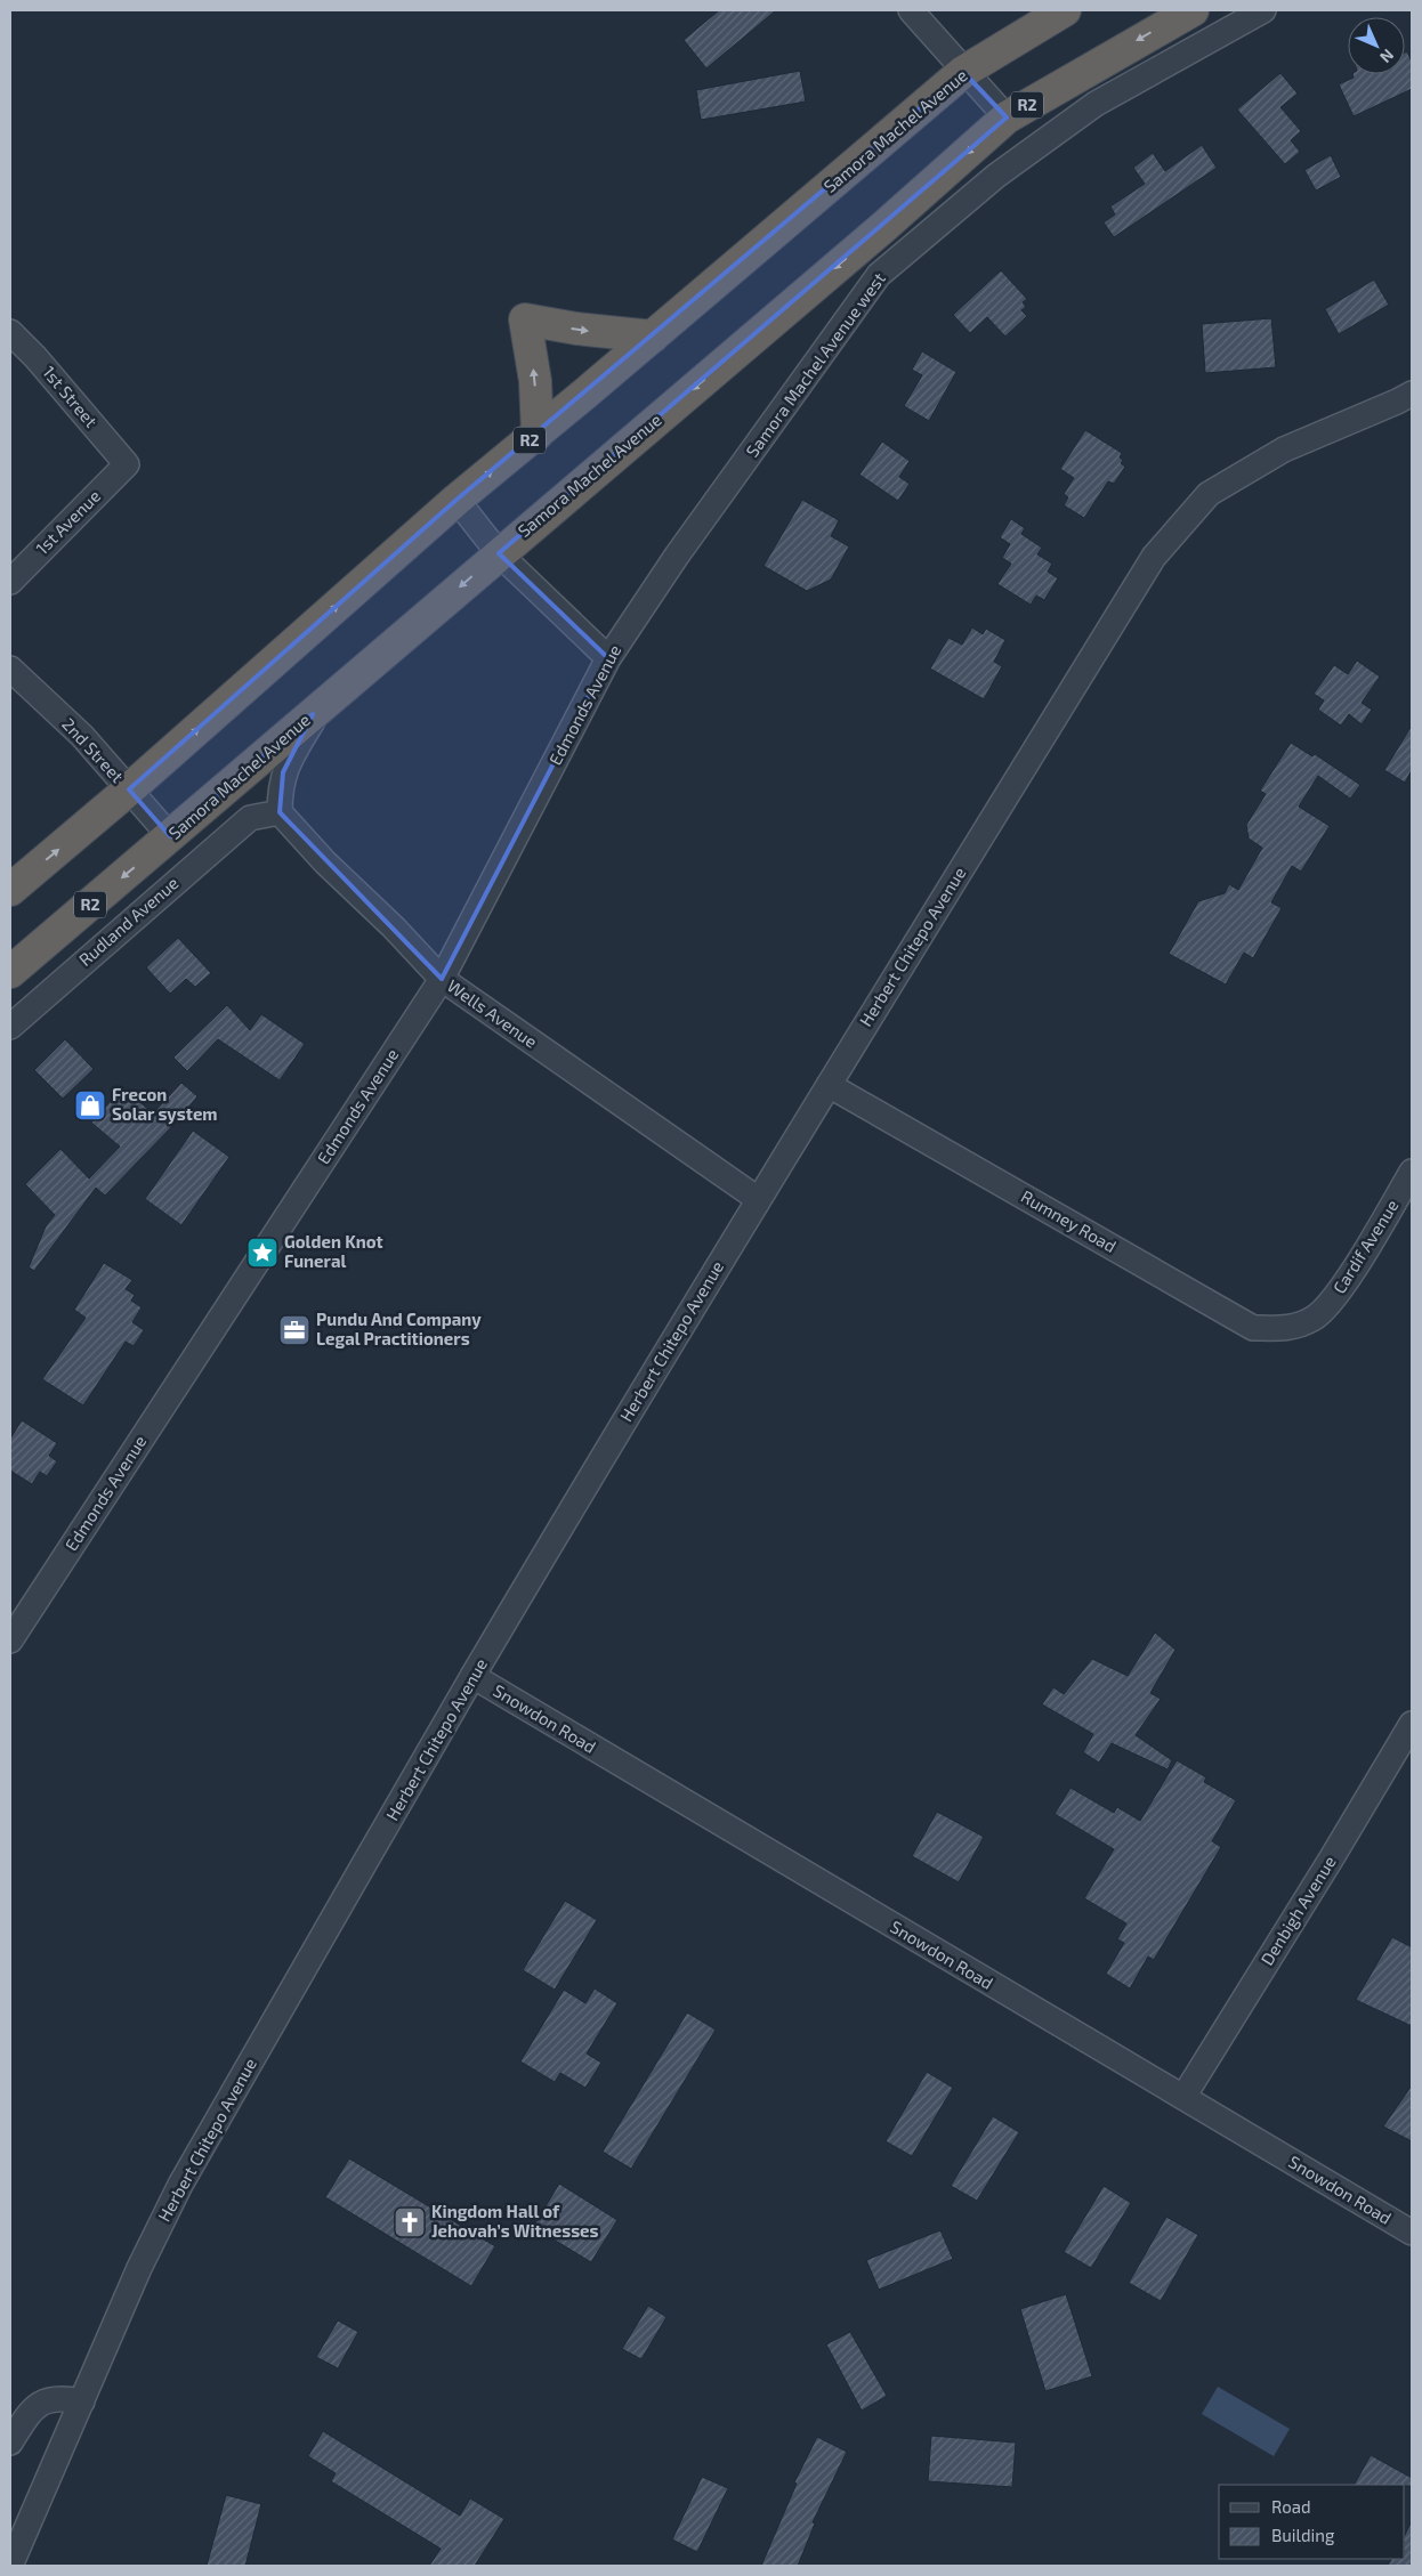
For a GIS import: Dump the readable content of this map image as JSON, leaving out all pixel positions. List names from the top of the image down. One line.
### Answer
{"streets":{"highway":["R2","Samora Machel Avenue"],"street":["Samora Machel Avenue west","1st Street","1st Avenue","Edmonds Avenue","2nd Street","Rudland Avenue","Herbert Chitepo Avenue","Wells Avenue","Rumney Road","Cardif Avenue","Snowdon Road","Denbigh Avenue"]},"crossings":[["Samora Machel Avenue","2nd Street"],["Samora Machel Avenue west","Edmonds Avenue"],["1st Street","1st Avenue"],["Edmonds Avenue","Wells Avenue"],["Rudland Avenue","Wells Avenue"],["Herbert Chitepo Avenue","Wells Avenue"],["Herbert Chitepo Avenue","Rumney Road"],["Herbert Chitepo Avenue","Snowdon Road"],["Rumney Road","Cardif Avenue"],["Snowdon Road","Denbigh Avenue"]],"places":{"shop":["Frecon Solar system"],"place":["Golden Knot Funeral"],"office":["Pundu And Company Legal Practitioners"],"church":["Kingdom Hall of Jehovah’s Witnesses"]},"legend":["Road","Building"],"north":"bottom right"}
